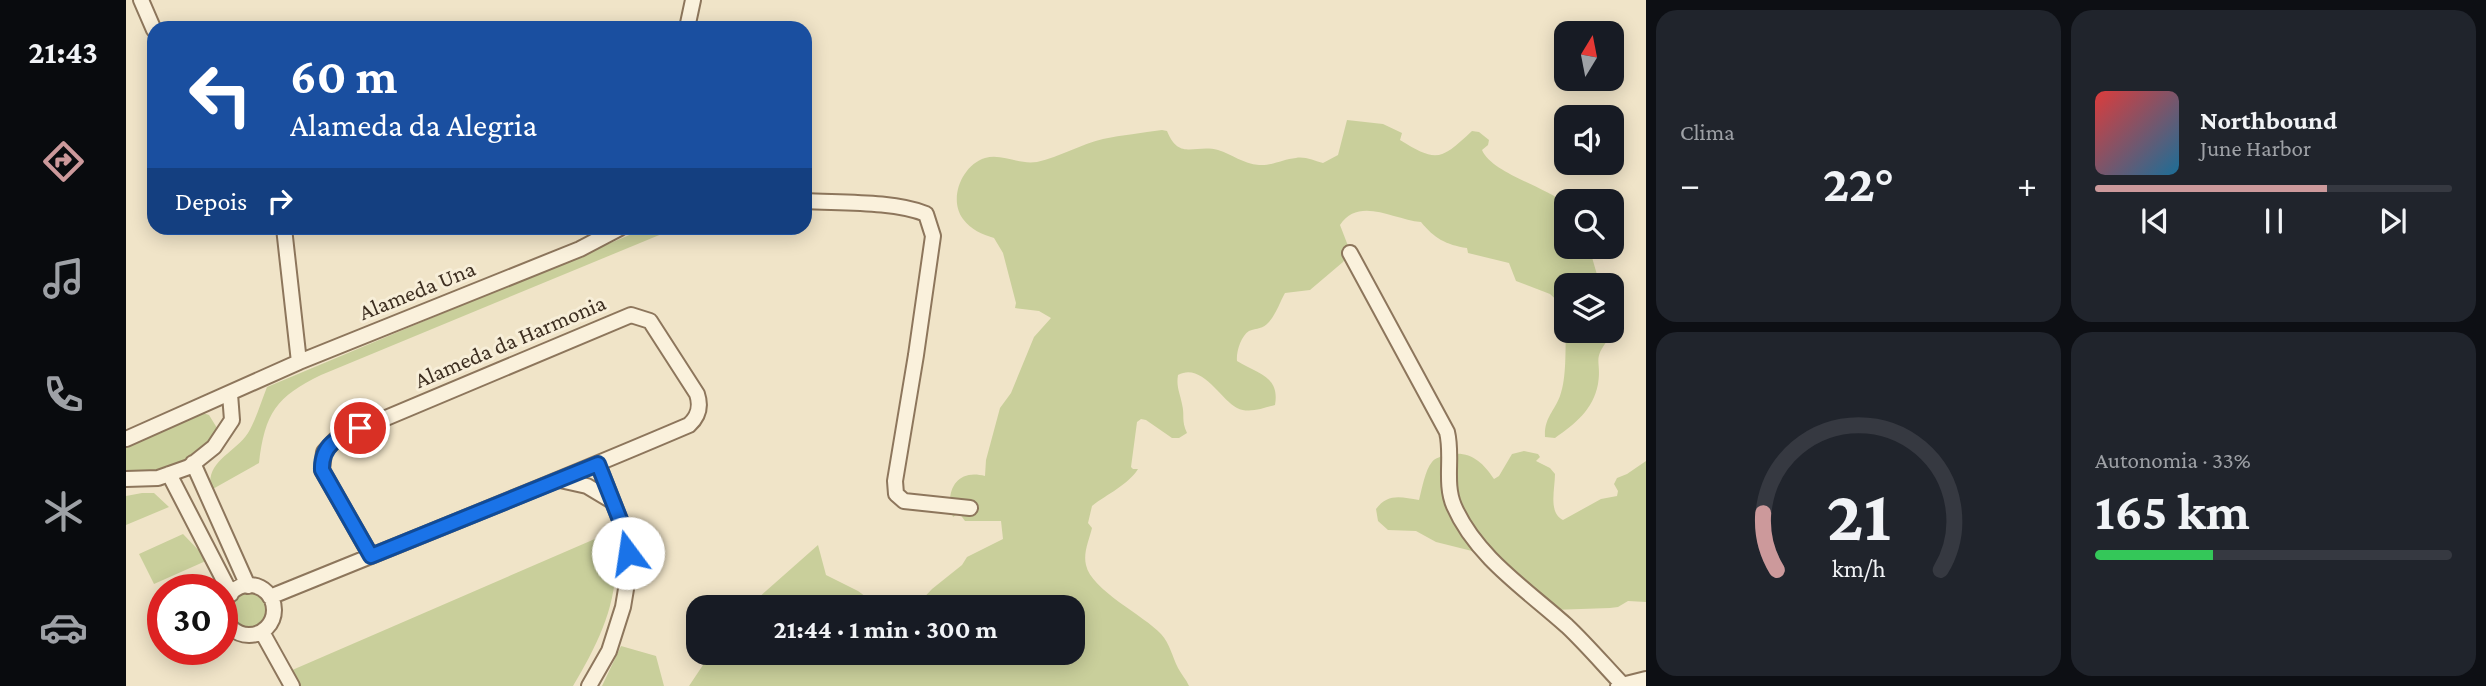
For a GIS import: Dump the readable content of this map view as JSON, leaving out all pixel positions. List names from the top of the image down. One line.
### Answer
{"streets":{"street":["Alameda Una","Alameda da Harmonia"]},"north":"top","page":{"tabs":"21:43","tile":["Clima",["Autonomia · 33%","165 km"]],"turn":["60 m","Alameda da Alegria"],"song":["Northbound","June Harbor"],"heat":["−","22°","+"],"then":"Depois","limit":"30","trip":"21:44 · 1 min · 300 m","gauge":["21","km/h"]}}
